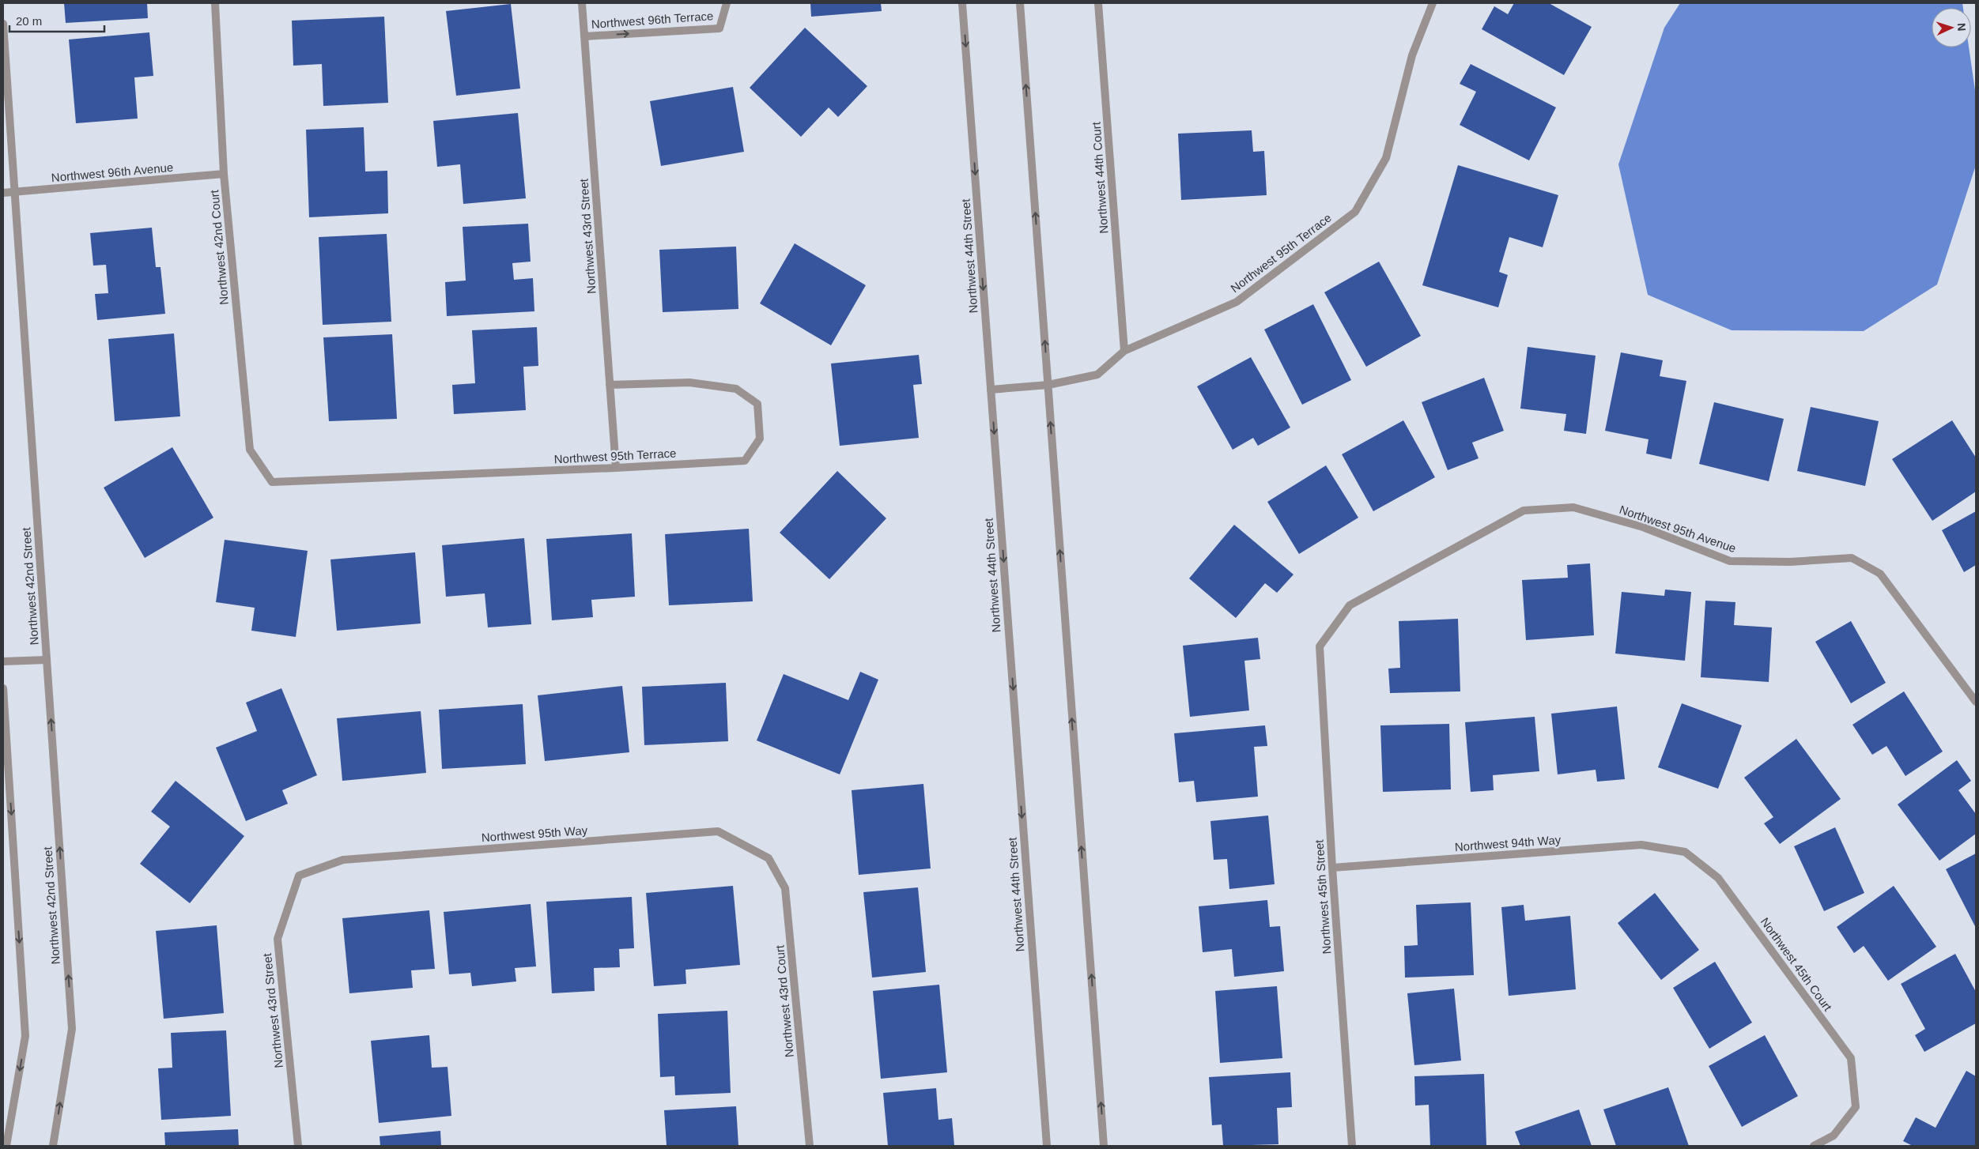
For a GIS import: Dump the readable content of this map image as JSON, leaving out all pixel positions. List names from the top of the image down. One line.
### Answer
{"streets":{"street":["Northwest 96th Terrace","Northwest 96th Avenue","Northwest 44th Court","Northwest 43rd Street","Northwest 42nd Court","Northwest 95th Terrace","Northwest 44th Street","Northwest 95th Avenue","Northwest 42nd Street","Northwest 95th Way","Northwest 94th Way","Northwest 45th Street","Northwest 45th Court","Northwest 43rd Court"]},"crossings":[["Northwest 96th Terrace","Northwest 43rd Street"],["Northwest 96th Avenue","Northwest 42nd Court"],["Northwest 96th Avenue","Northwest 42nd Street"],["Northwest 44th Court","Northwest 95th Terrace"],["Northwest 43rd Street","Northwest 95th Terrace"],["Northwest 43rd Street","Northwest 95th Way"],["Northwest 42nd Court","Northwest 95th Terrace"],["Northwest 95th Terrace","Northwest 44th Street"],["Northwest 95th Avenue","Northwest 45th Street"],["Northwest 95th Way","Northwest 43rd Court"],["Northwest 94th Way","Northwest 45th Street"],["Northwest 94th Way","Northwest 45th Court"]],"one_way":["Northwest 96th Terrace"],"scale_bar":"20 m","north":"right"}
